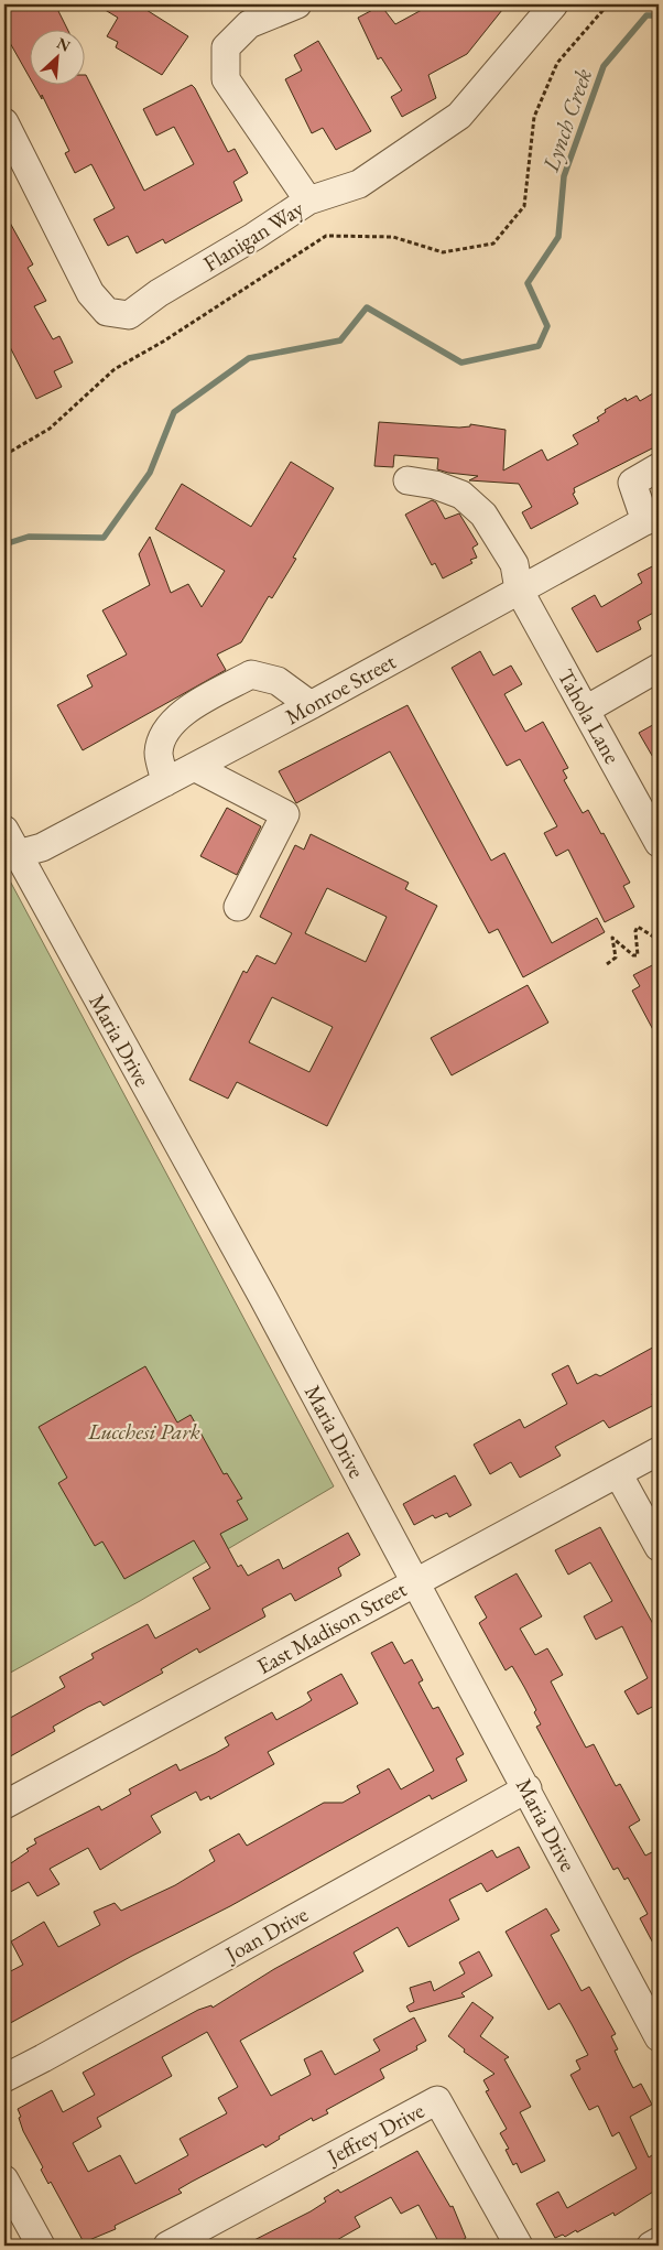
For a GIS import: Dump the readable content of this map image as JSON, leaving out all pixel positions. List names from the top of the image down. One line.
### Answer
{"streets":{"street":["Flanigan Way","Monroe Street","Tahola Lane","Maria Drive","East Madison Street","Joan Drive","Jeffrey Drive"]},"crossings":[["Monroe Street","Tahola Lane"],["Monroe Street","Maria Drive"],["Maria Drive","East Madison Street"],["Maria Drive","Joan Drive"]],"water":["Lynch Creek"],"parks":["Lucchesi Park"],"north":"top right"}
